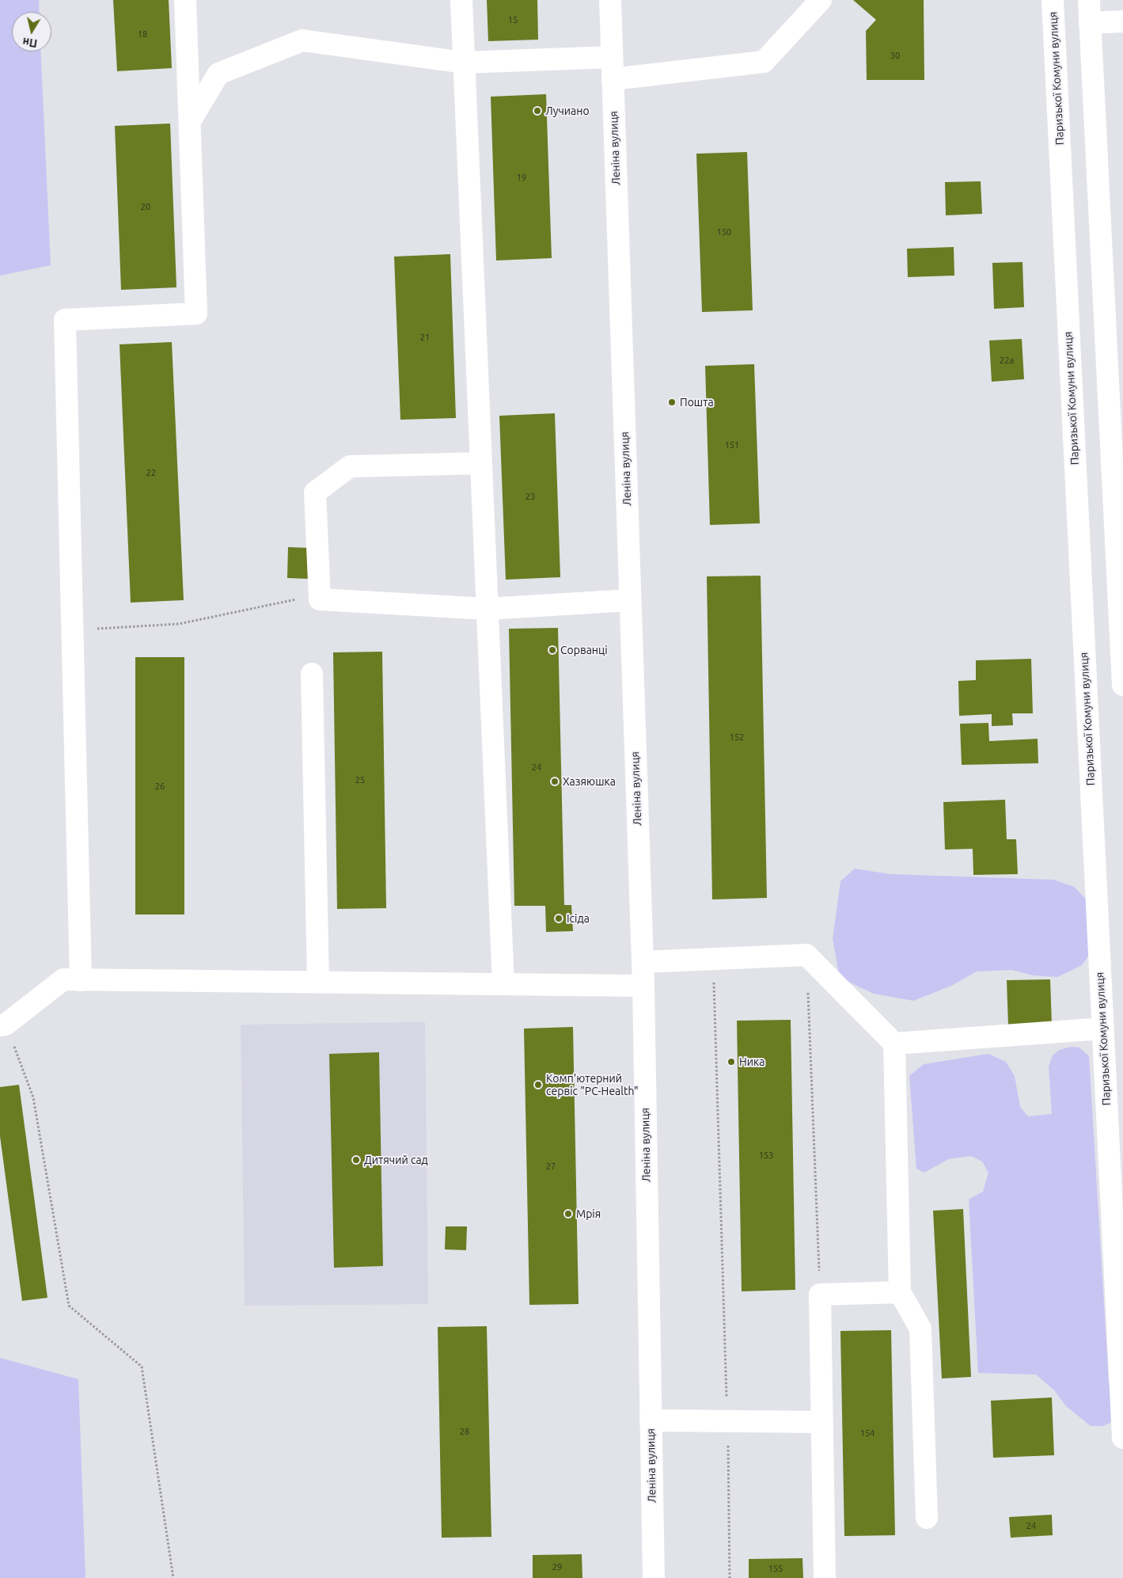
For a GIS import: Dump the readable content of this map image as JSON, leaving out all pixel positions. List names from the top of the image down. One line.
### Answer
{"streets":{"street":["Паризької Комуни вулиця","Леніна вулиця"]},"places":["Лучиано","Пошта","Сорванці","Хазяюшка","Ісіда","Ника","Комп'ютерний сервіс \"PC-Health\"","Дитячий сад","Мрія"],"house_numbers":["15","18","30","19","20","150","21","22а","151","22","23","152","24","25","26","153","27","28","154","24","29","155"],"north":"bottom"}
